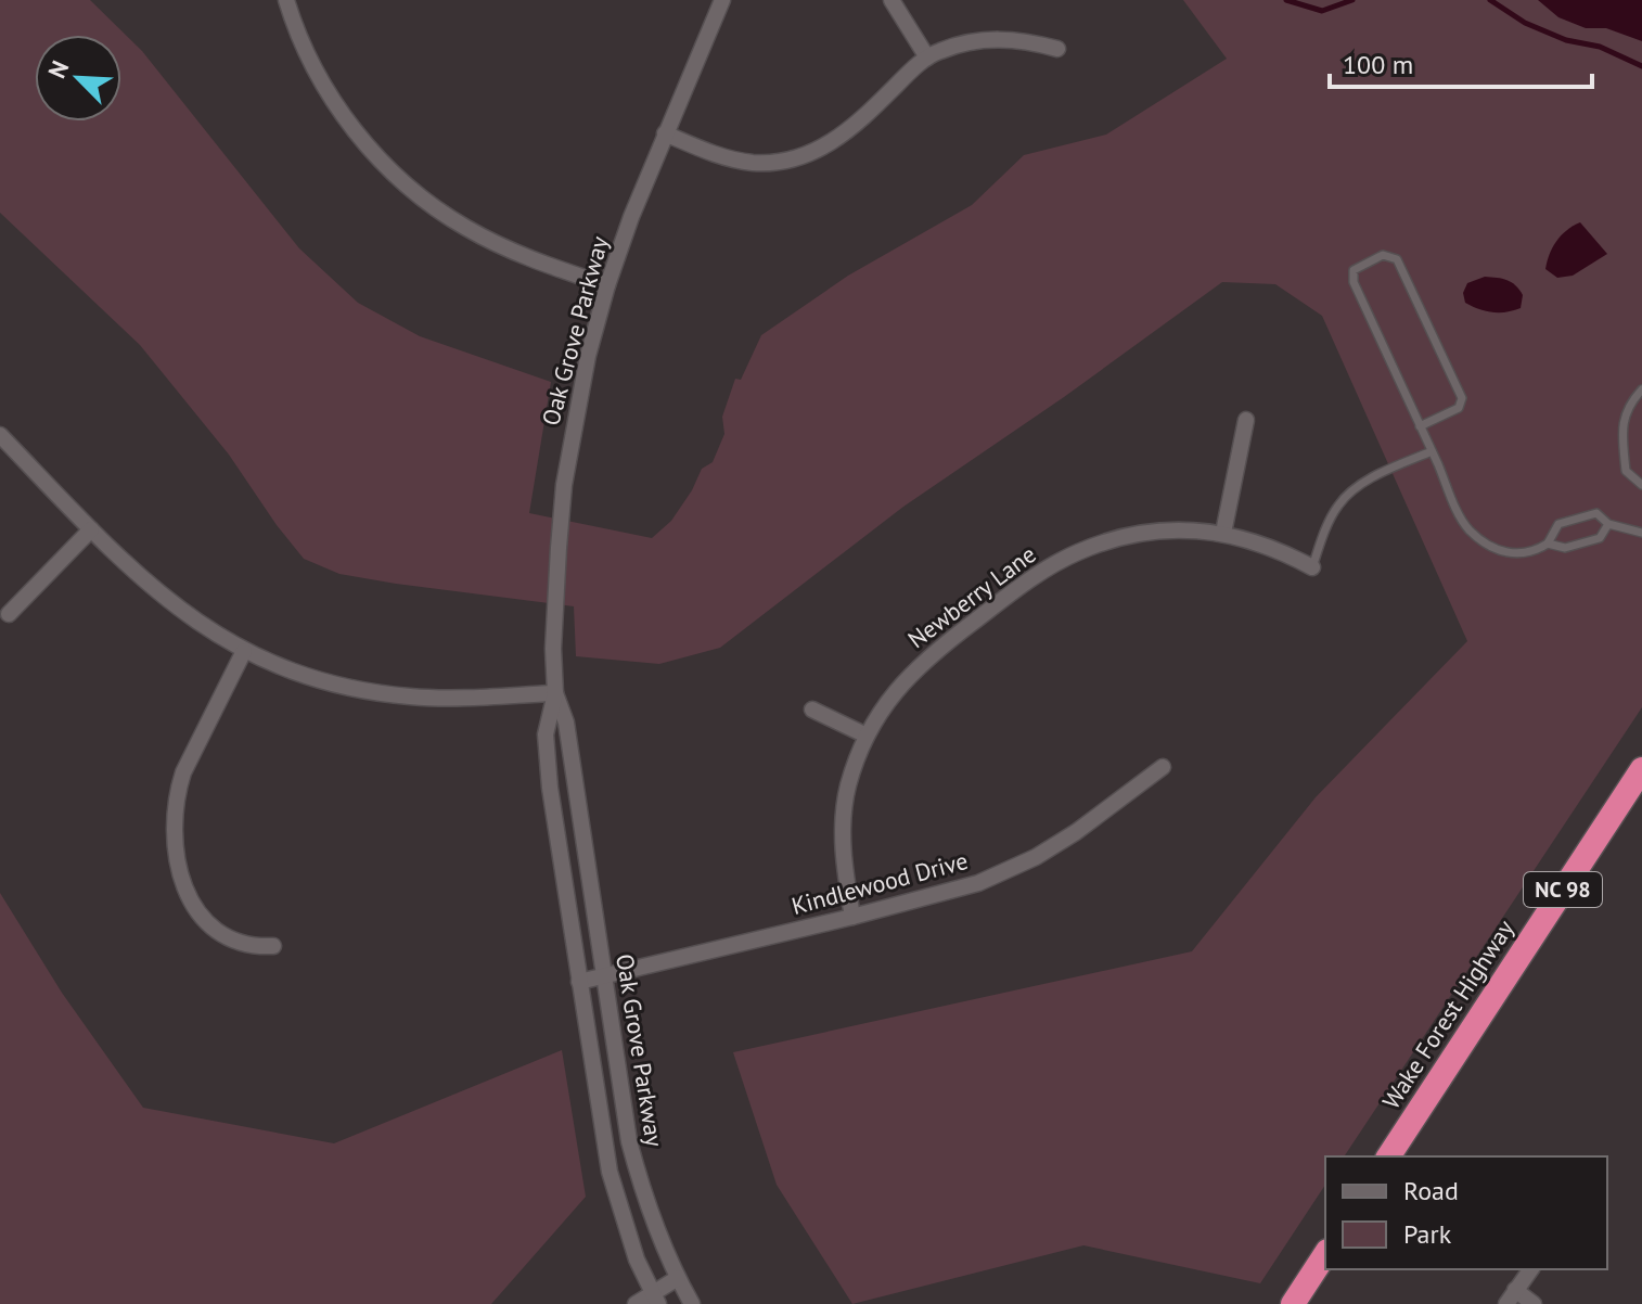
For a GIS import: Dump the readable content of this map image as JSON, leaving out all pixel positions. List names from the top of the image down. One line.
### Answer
{"streets":{"highway":["NC 98","Wake Forest Highway"],"street":["Oak Grove Parkway","Newberry Lane","Kindlewood Drive"]},"crossings":[["Oak Grove Parkway","Kindlewood Drive"],["Newberry Lane","Kindlewood Drive"]],"legend":["Road","Park"],"scale_bar":"100 m","north":"top left"}
